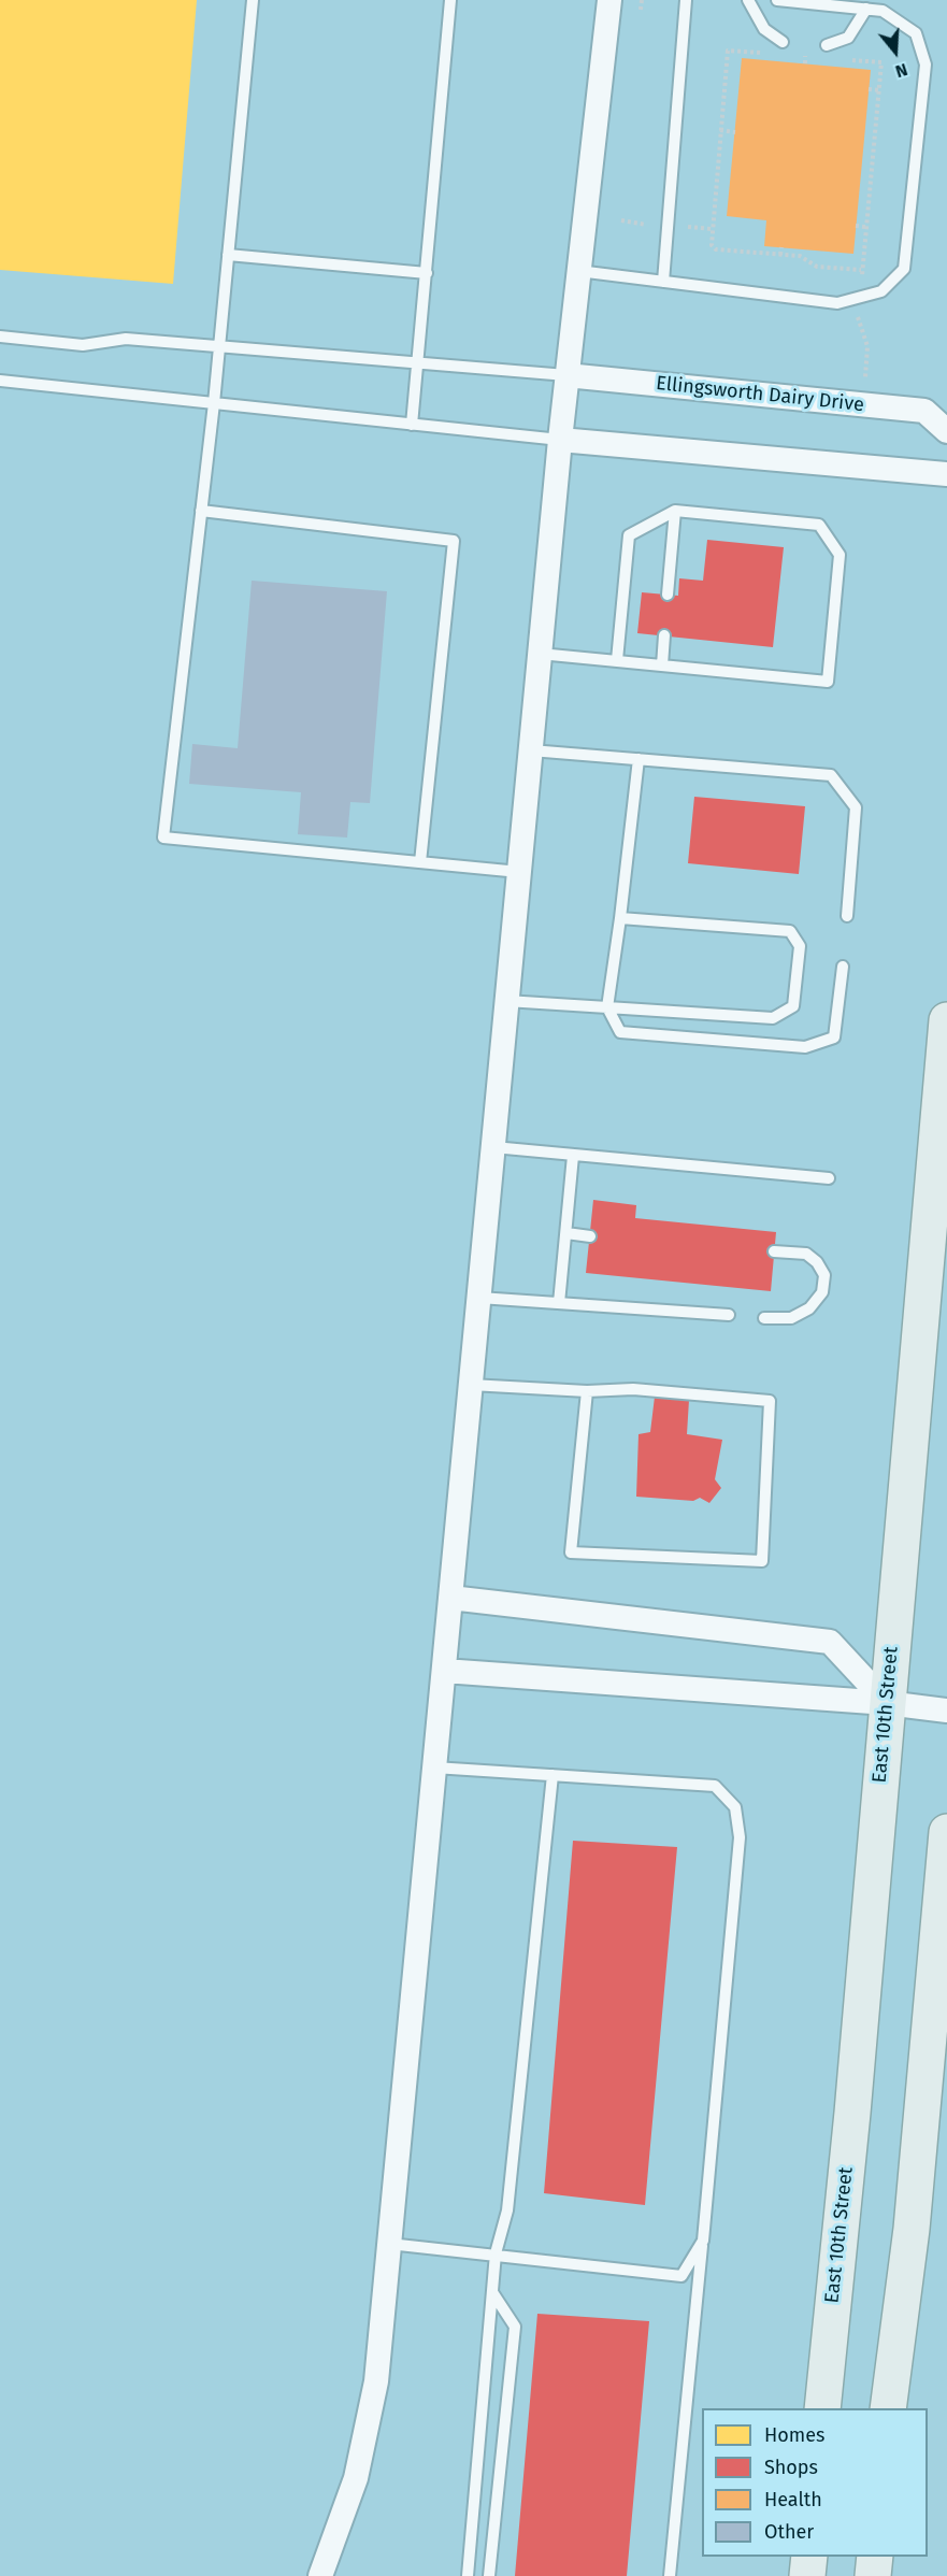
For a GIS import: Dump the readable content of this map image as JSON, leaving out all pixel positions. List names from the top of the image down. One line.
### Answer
{"streets":{"main road":["East 10th Street"],"street":["Ellingsworth Dairy Drive"]},"legend":["Homes","Shops","Health","Other"],"north":"bottom"}
